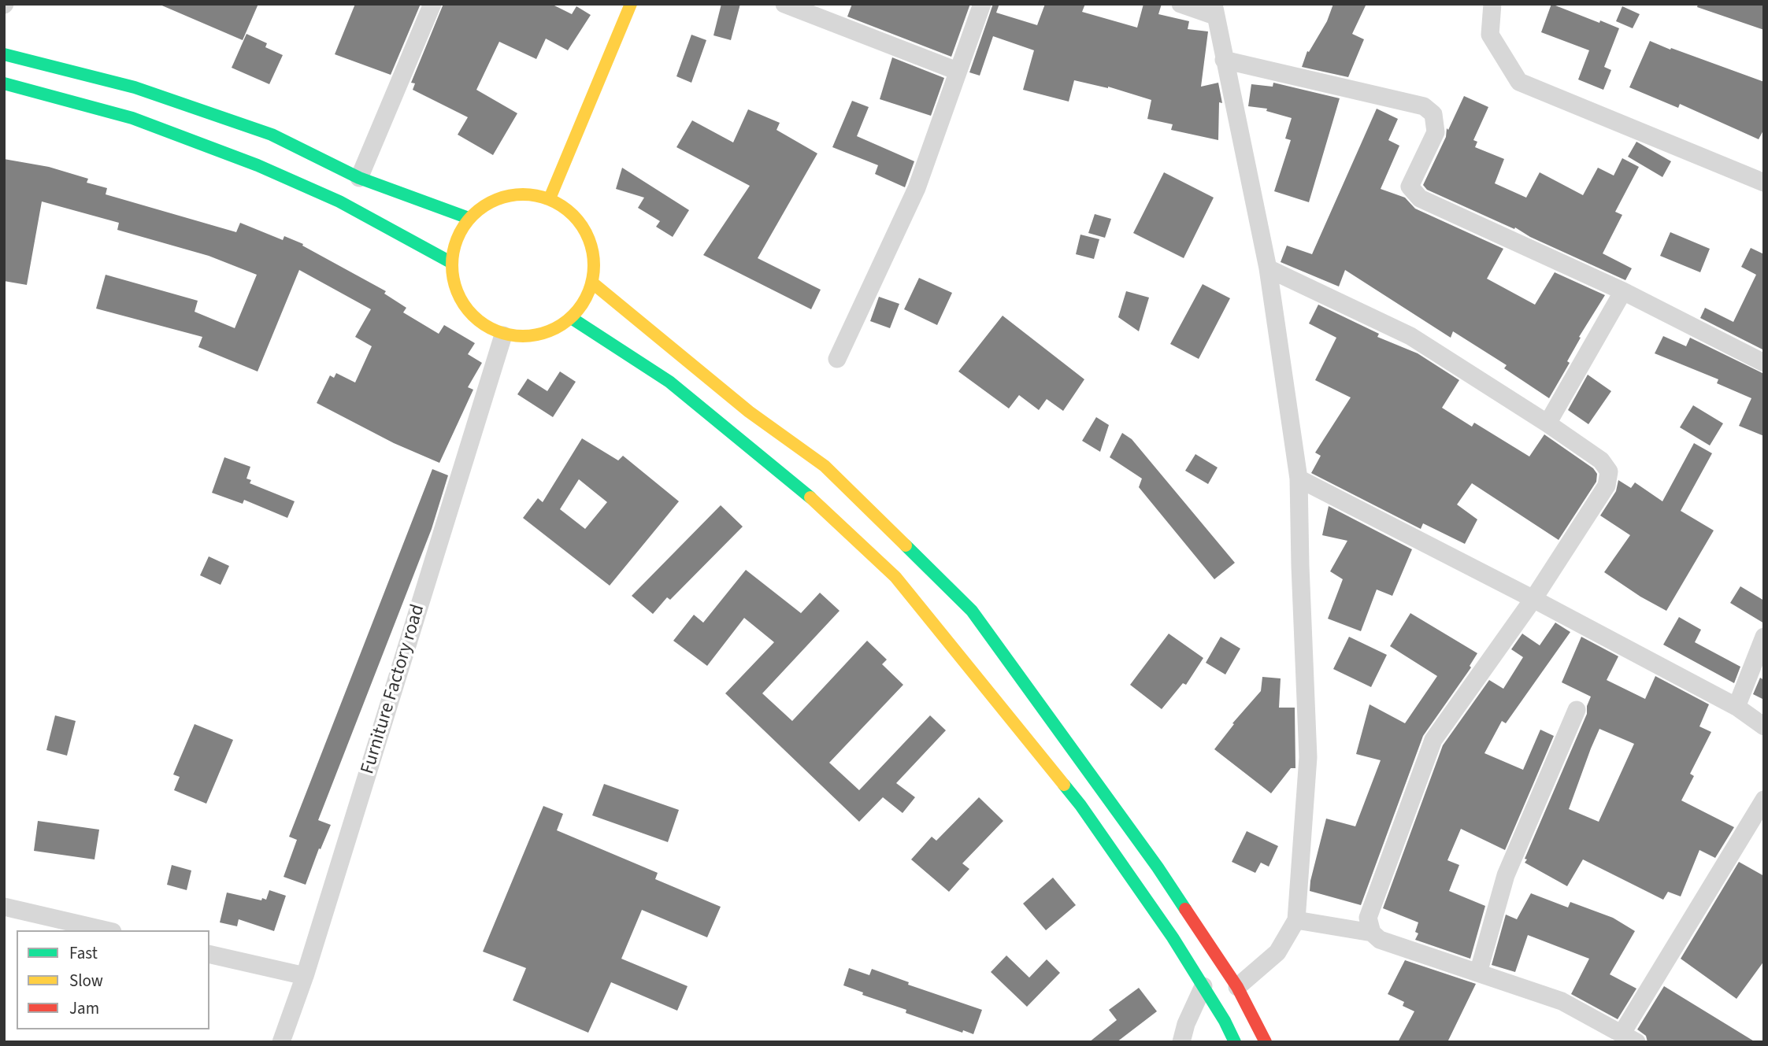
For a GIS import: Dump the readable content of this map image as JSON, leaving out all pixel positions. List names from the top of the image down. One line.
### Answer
{"streets":{"street":["Furniture Factory road"]},"legend":["Fast","Slow","Jam"]}
